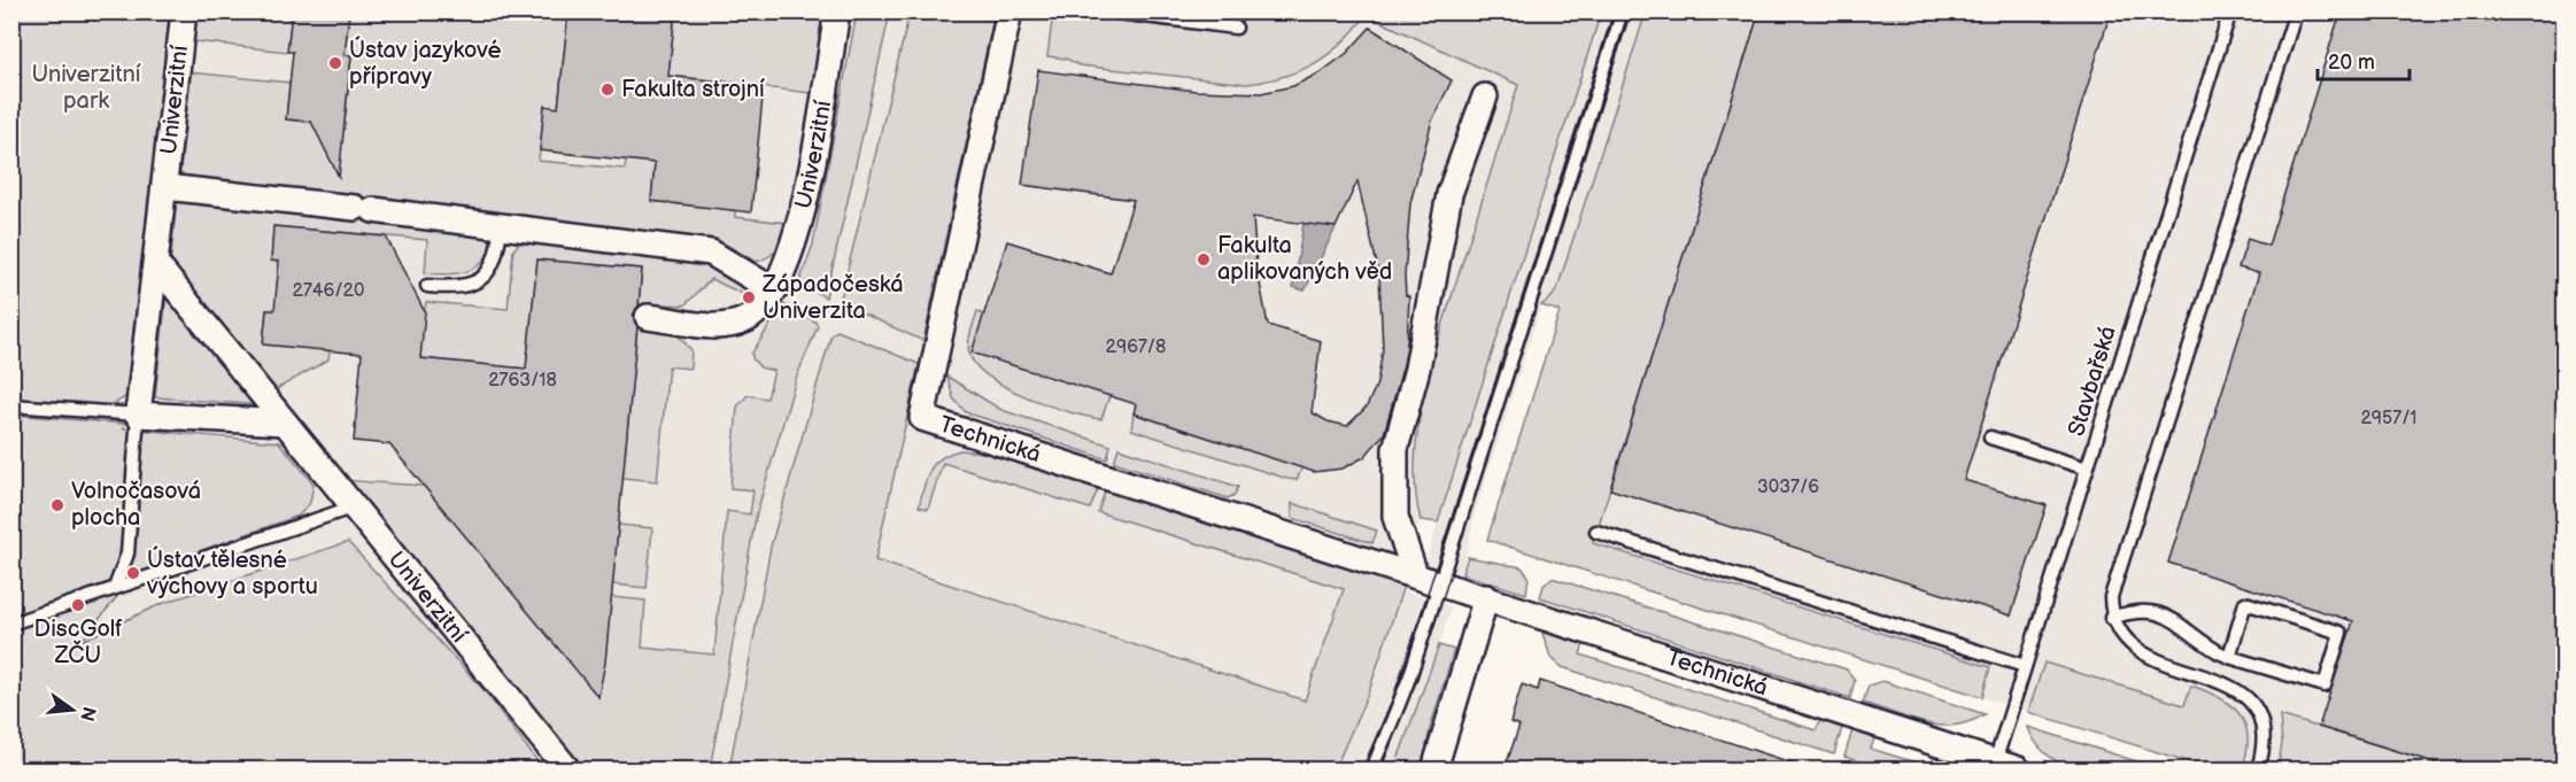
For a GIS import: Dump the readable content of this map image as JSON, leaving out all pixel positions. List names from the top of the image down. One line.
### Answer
{"streets":{"street":["Univerzitní","Technická"],"lane":["Stavbařská"]},"crossings":[["Stavbařská","Technická"]],"parks":["Univerzitní park"],"places":["Ústav jazykové přípravy","Fakulta strojní","Fakulta aplikovaných věd","Západočeská Univerzita","Volnočasová plocha","Ústav tělesné výchovy a sportu","DiscGolf ZČU"],"house_numbers":["2746/20","2967/8","2763/18","2957/1","3037/6"],"scale_bar":"20 m","north":"right"}
